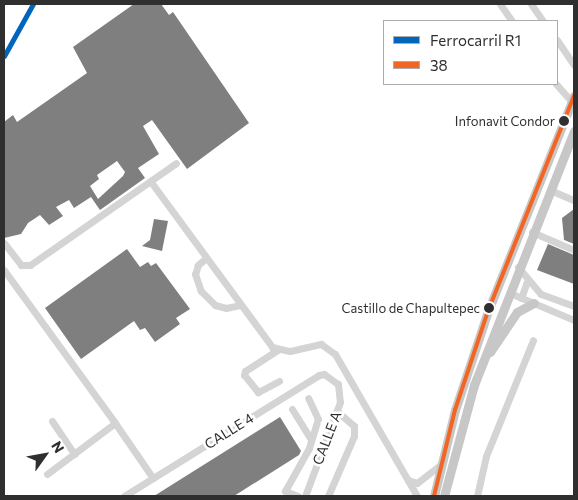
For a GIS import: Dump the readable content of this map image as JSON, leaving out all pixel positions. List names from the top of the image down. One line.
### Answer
{"streets":{"street":["CALLE 4","CALLE A"]},"crossings":[["CALLE 4","CALLE A"]],"places":["Infonavit Condor","Castillo de Chapultepec"],"lines":["rail line R1","transit line 38"],"legend":["Ferrocarril R1","38"],"north":"top right"}
